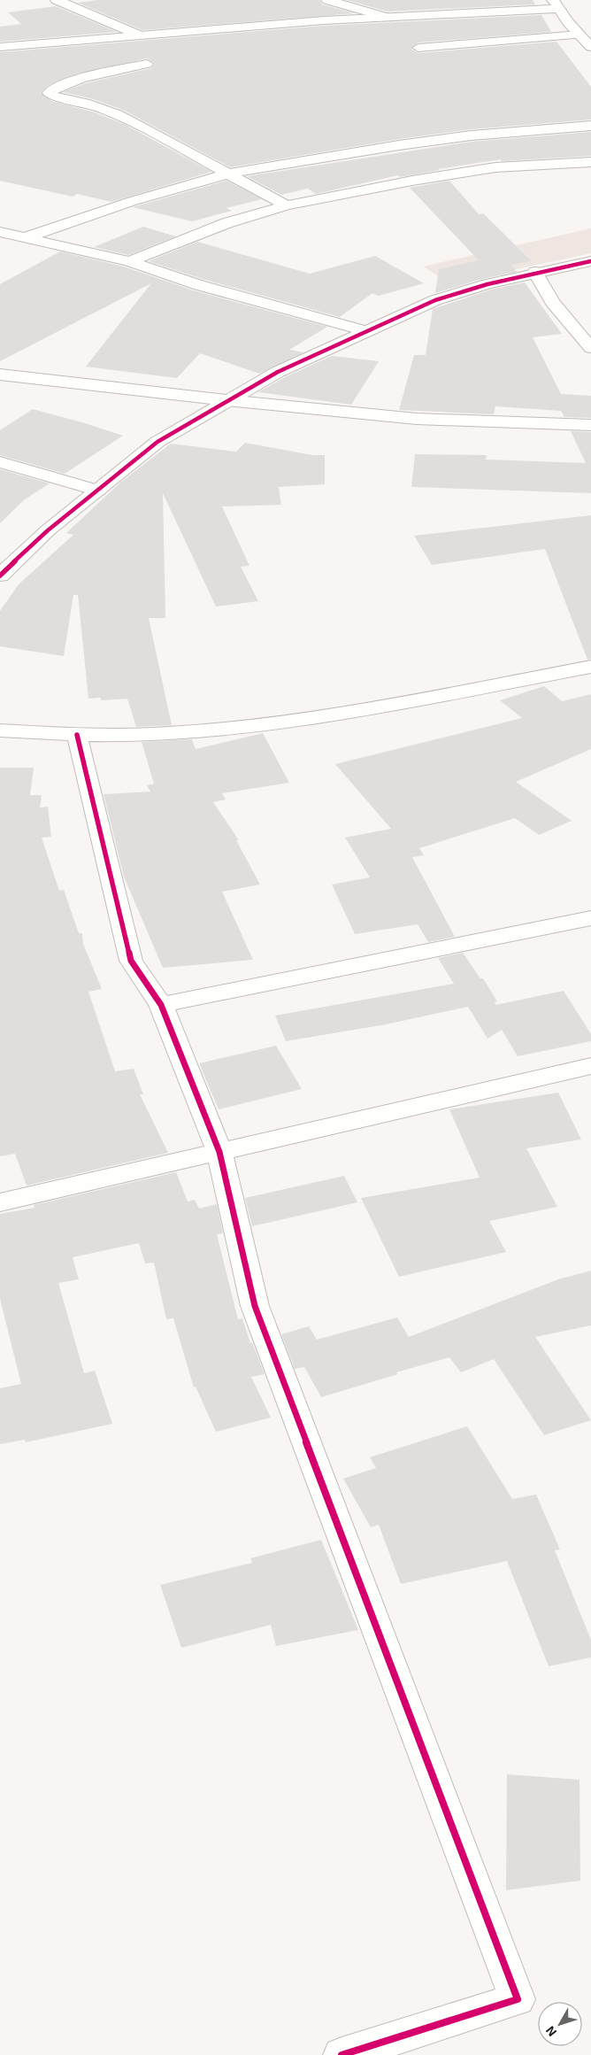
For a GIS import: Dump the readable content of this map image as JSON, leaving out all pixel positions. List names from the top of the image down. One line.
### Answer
{"north":"bottom left"}
